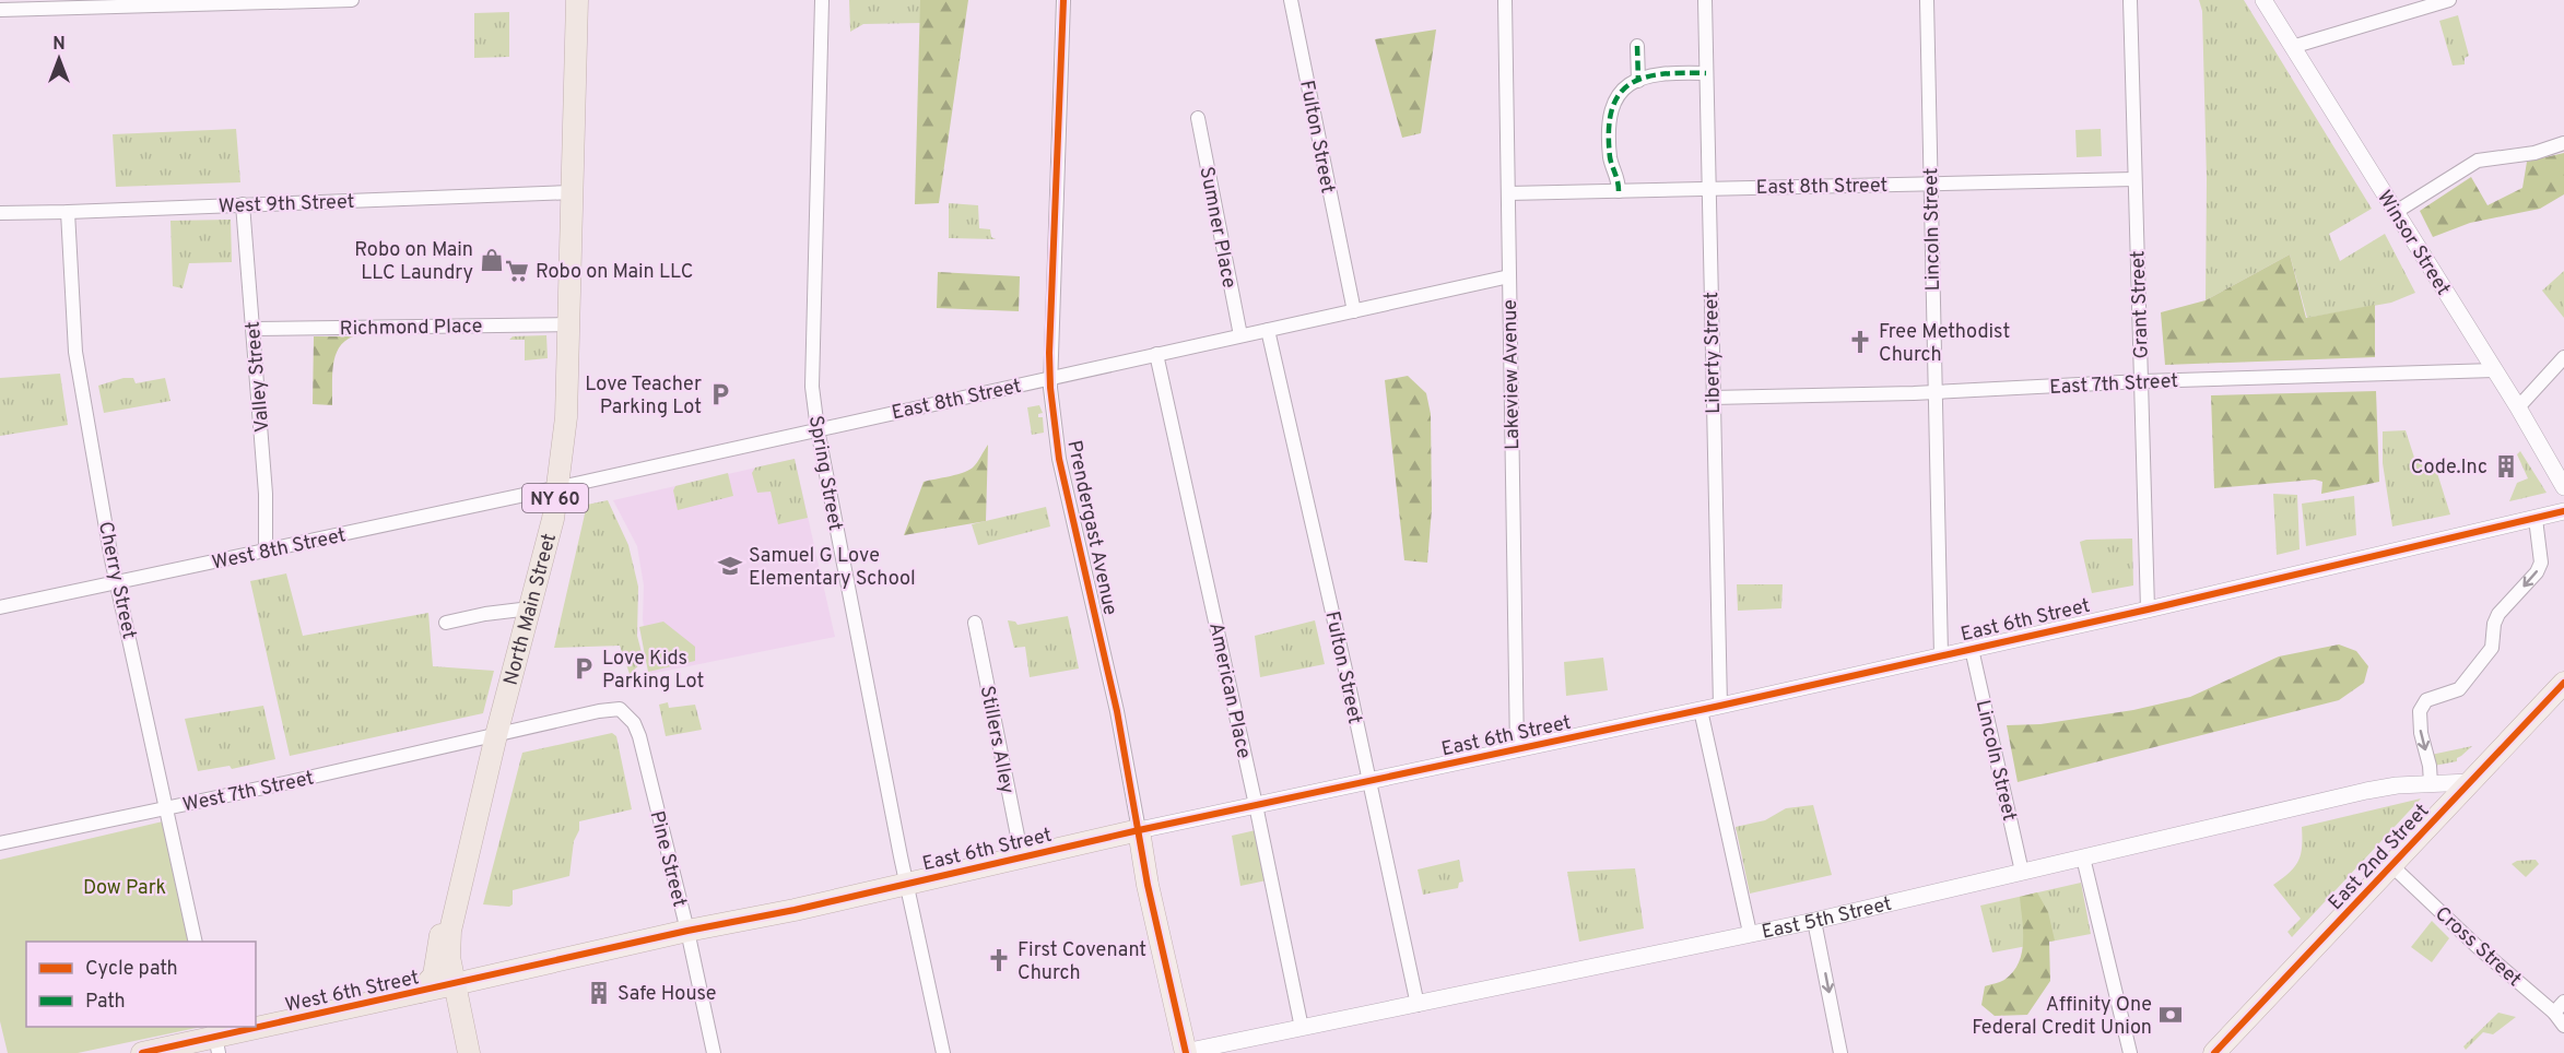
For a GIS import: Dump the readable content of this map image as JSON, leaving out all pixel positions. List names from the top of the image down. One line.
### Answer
{"streets":{"highway":["NY 60","North Main Street","West 6th Street"],"main road":["Prendergast Avenue","East 6th Street","East 2nd Street"],"street":["Fulton Street","East 8th Street","West 9th Street","Sumner Place","Lincoln Street","Winsor Street","Grant Street","Richmond Place","Liberty Street","Lakeview Avenue","Valley Street","East 7th Street","Spring Street","West 8th Street","Cherry Street","American Place","Stillers Alley","West 7th Street","Pine Street","East 5th Street","Cross Street"]},"crossings":[["Fulton Street","East 8th Street"],["Fulton Street","East 6th Street"],["Fulton Street","East 5th Street"],["East 8th Street","Sumner Place"],["East 8th Street","Lincoln Street"],["East 8th Street","Grant Street"],["East 8th Street","Liberty Street"],["East 8th Street","Lakeview Avenue"],["East 8th Street","Spring Street"],["East 8th Street","Prendergast Avenue"],["East 8th Street","West 8th Street"],["East 8th Street","North Main Street"],["East 8th Street","American Place"],["West 9th Street","Valley Street"],["West 9th Street","Cherry Street"],["West 9th Street","North Main Street"],["Lincoln Street","East 7th Street"],["Lincoln Street","East 6th Street"],["Lincoln Street","East 5th Street"],["Winsor Street","East 7th Street"],["Grant Street","East 7th Street"],["Grant Street","East 6th Street"],["Richmond Place","Valley Street"],["Richmond Place","North Main Street"],["Liberty Street","East 7th Street"],["Liberty Street","East 6th Street"],["Lakeview Avenue","East 6th Street"],["Valley Street","West 8th Street"],["Spring Street","East 6th Street"],["NY 60","North Main Street"],["NY 60","West 6th Street"],["Prendergast Avenue","East 6th Street"],["Prendergast Avenue","East 5th Street"],["West 8th Street","Cherry Street"],["West 8th Street","North Main Street"],["Cherry Street","West 7th Street"],["North Main Street","East 6th Street"],["North Main Street","West 7th Street"],["North Main Street","Pine Street"],["North Main Street","West 6th Street"],["East 6th Street","American Place"],["East 6th Street","Stillers Alley"],["East 6th Street","Pine Street"],["East 6th Street","West 6th Street"],["American Place","East 5th Street"],["West 7th Street","Pine Street"],["East 2nd Street","East 5th Street"],["East 2nd Street","Cross Street"]],"parks":["Dow Park"],"places":{"shop":["Robo on Main LLC Laundry"],"supermarket":["Robo on Main LLC"],"church":["Free Methodist Church","First Covenant Church"],"parking":["Love Teacher Parking Lot","Love Kids Parking Lot"],"building":["Code.Inc","Safe House"],"school or university":["Samuel G Love Elementary School"],"bank":["Affinity One Federal Credit Union"]},"legend":["Cycle path","Path"],"north":"top"}
